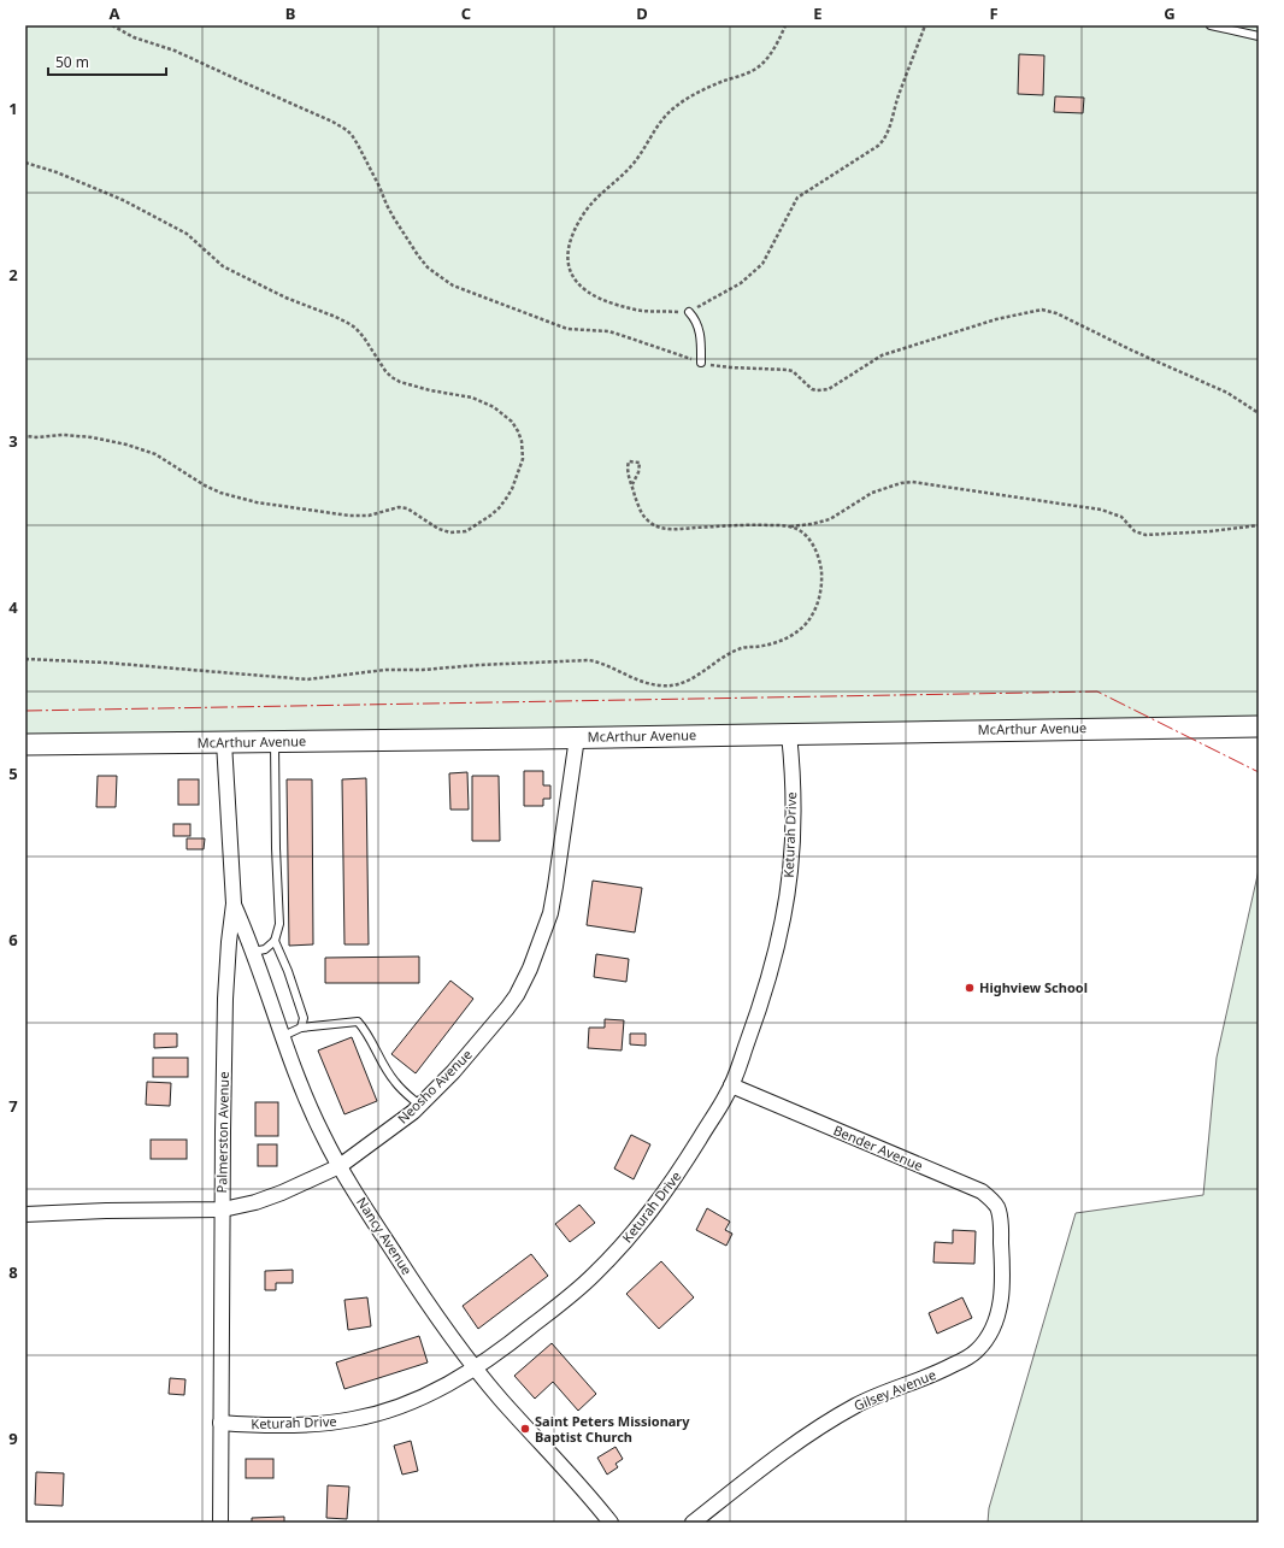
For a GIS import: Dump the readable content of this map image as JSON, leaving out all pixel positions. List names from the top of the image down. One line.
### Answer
{"streets":{"street":["McArthur Avenue","Keturah Drive","Neosho Avenue","Palmerston Avenue","Bender Avenue","Nancy Avenue","Gilsey Avenue"]},"crossings":[["McArthur Avenue","Keturah Drive"],["McArthur Avenue","Neosho Avenue"],["McArthur Avenue","Palmerston Avenue"],["Keturah Drive","Palmerston Avenue"],["Keturah Drive","Bender Avenue"],["Keturah Drive","Nancy Avenue"],["Neosho Avenue","Palmerston Avenue"],["Neosho Avenue","Nancy Avenue"],["Palmerston Avenue","Nancy Avenue"],["Bender Avenue","Gilsey Avenue"]],"places":["Highview School","Saint Peters Missionary Baptist Church"],"scale_bar":"50 m","grid":{"columns":["A","B","C","D","E","F","G"],"rows":["1","2","3","4","5","6","7","8","9"]}}
